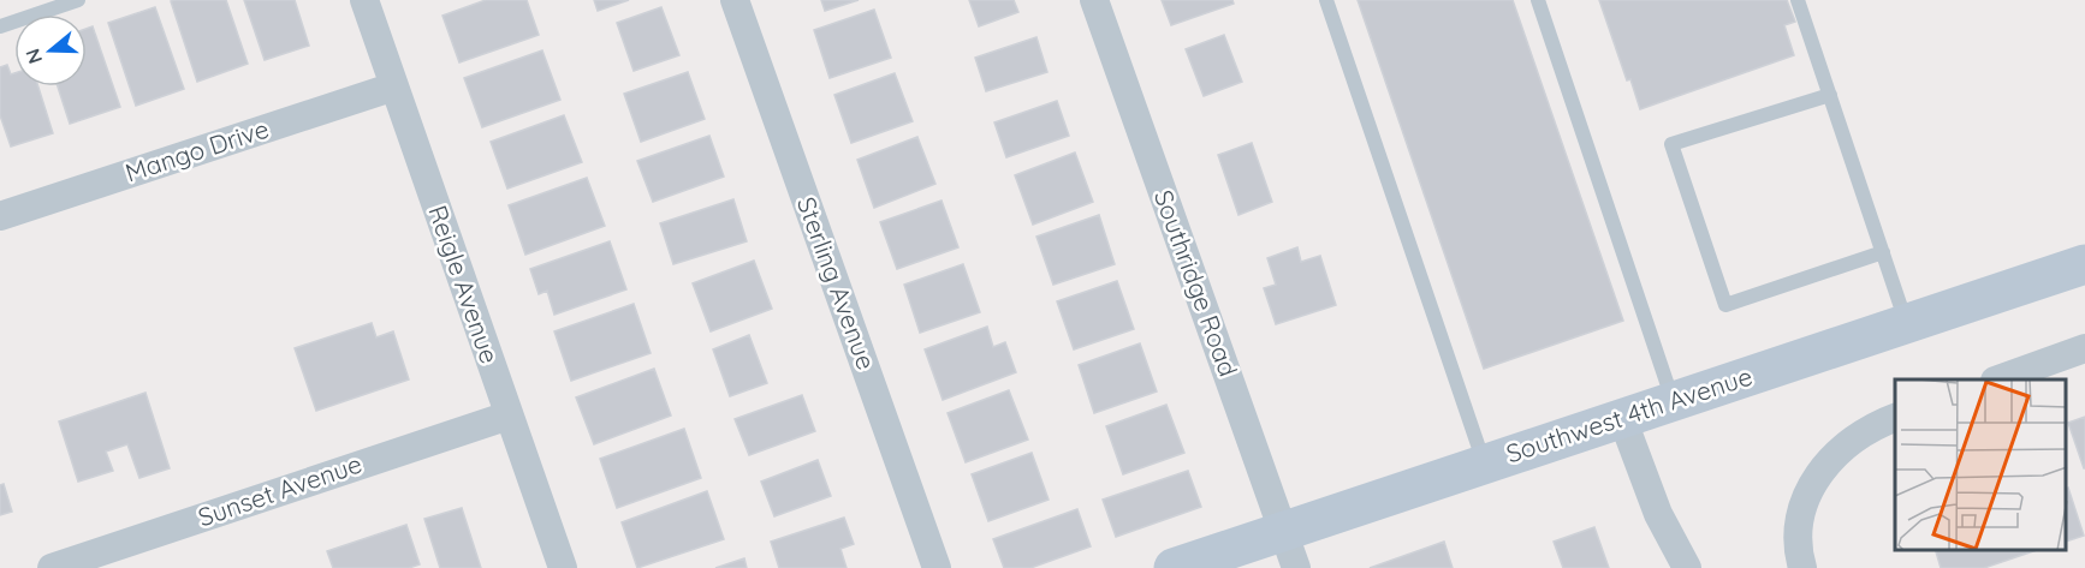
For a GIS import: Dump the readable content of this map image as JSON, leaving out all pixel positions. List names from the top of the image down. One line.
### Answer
{"streets":{"street":["Mango Drive","Sterling Avenue","Southridge Road","Reigle Avenue","Southwest 4th Avenue","Sunset Avenue"]},"crossings":[["Mango Drive","Reigle Avenue"],["Southridge Road","Southwest 4th Avenue"],["Reigle Avenue","Sunset Avenue"]],"north":"left"}
